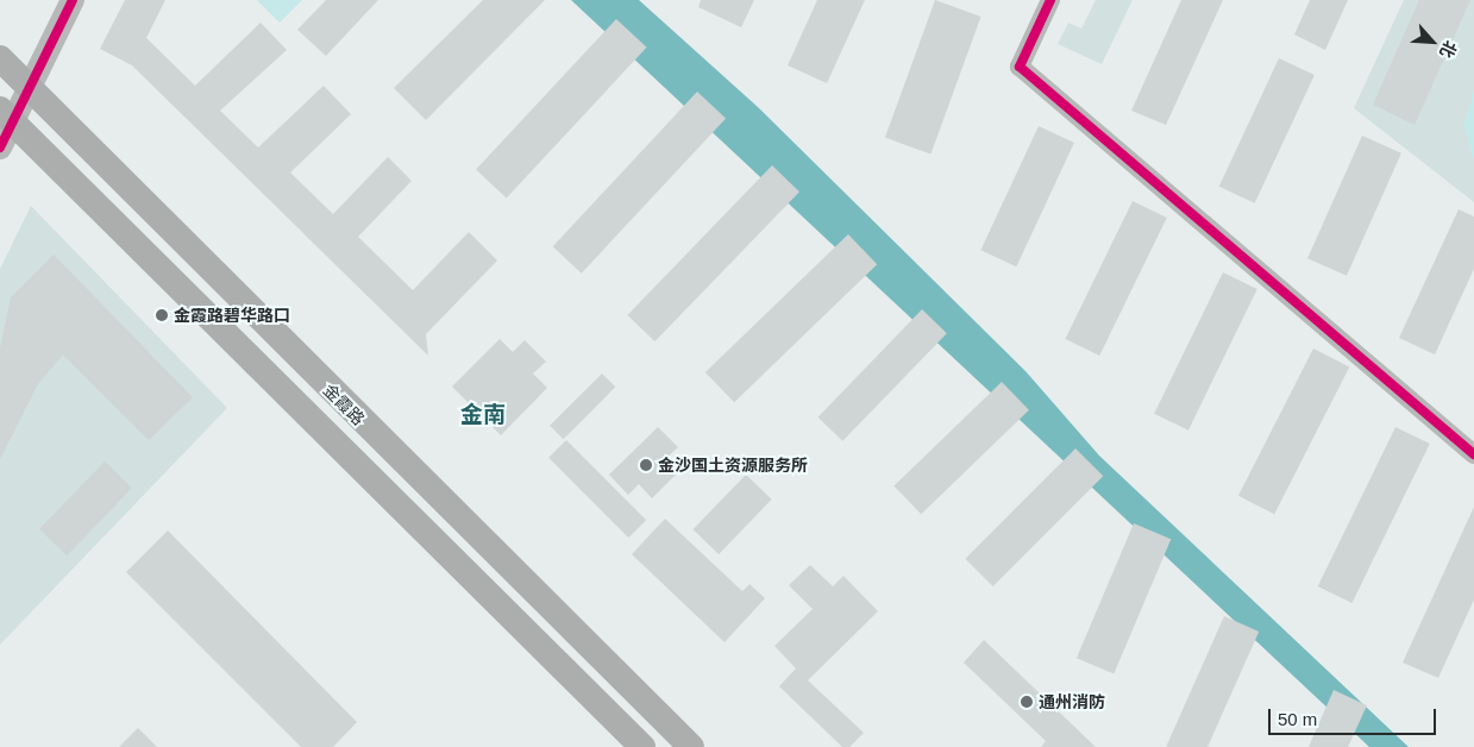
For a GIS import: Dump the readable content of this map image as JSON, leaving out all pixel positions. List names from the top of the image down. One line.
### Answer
{"streets":{"main road":["金霞路"]},"districts":["金南"],"places":["金霞路碧华路口","金沙国土资源服务所","通州消防"],"scale_bar":"50 m","north":"bottom right"}
